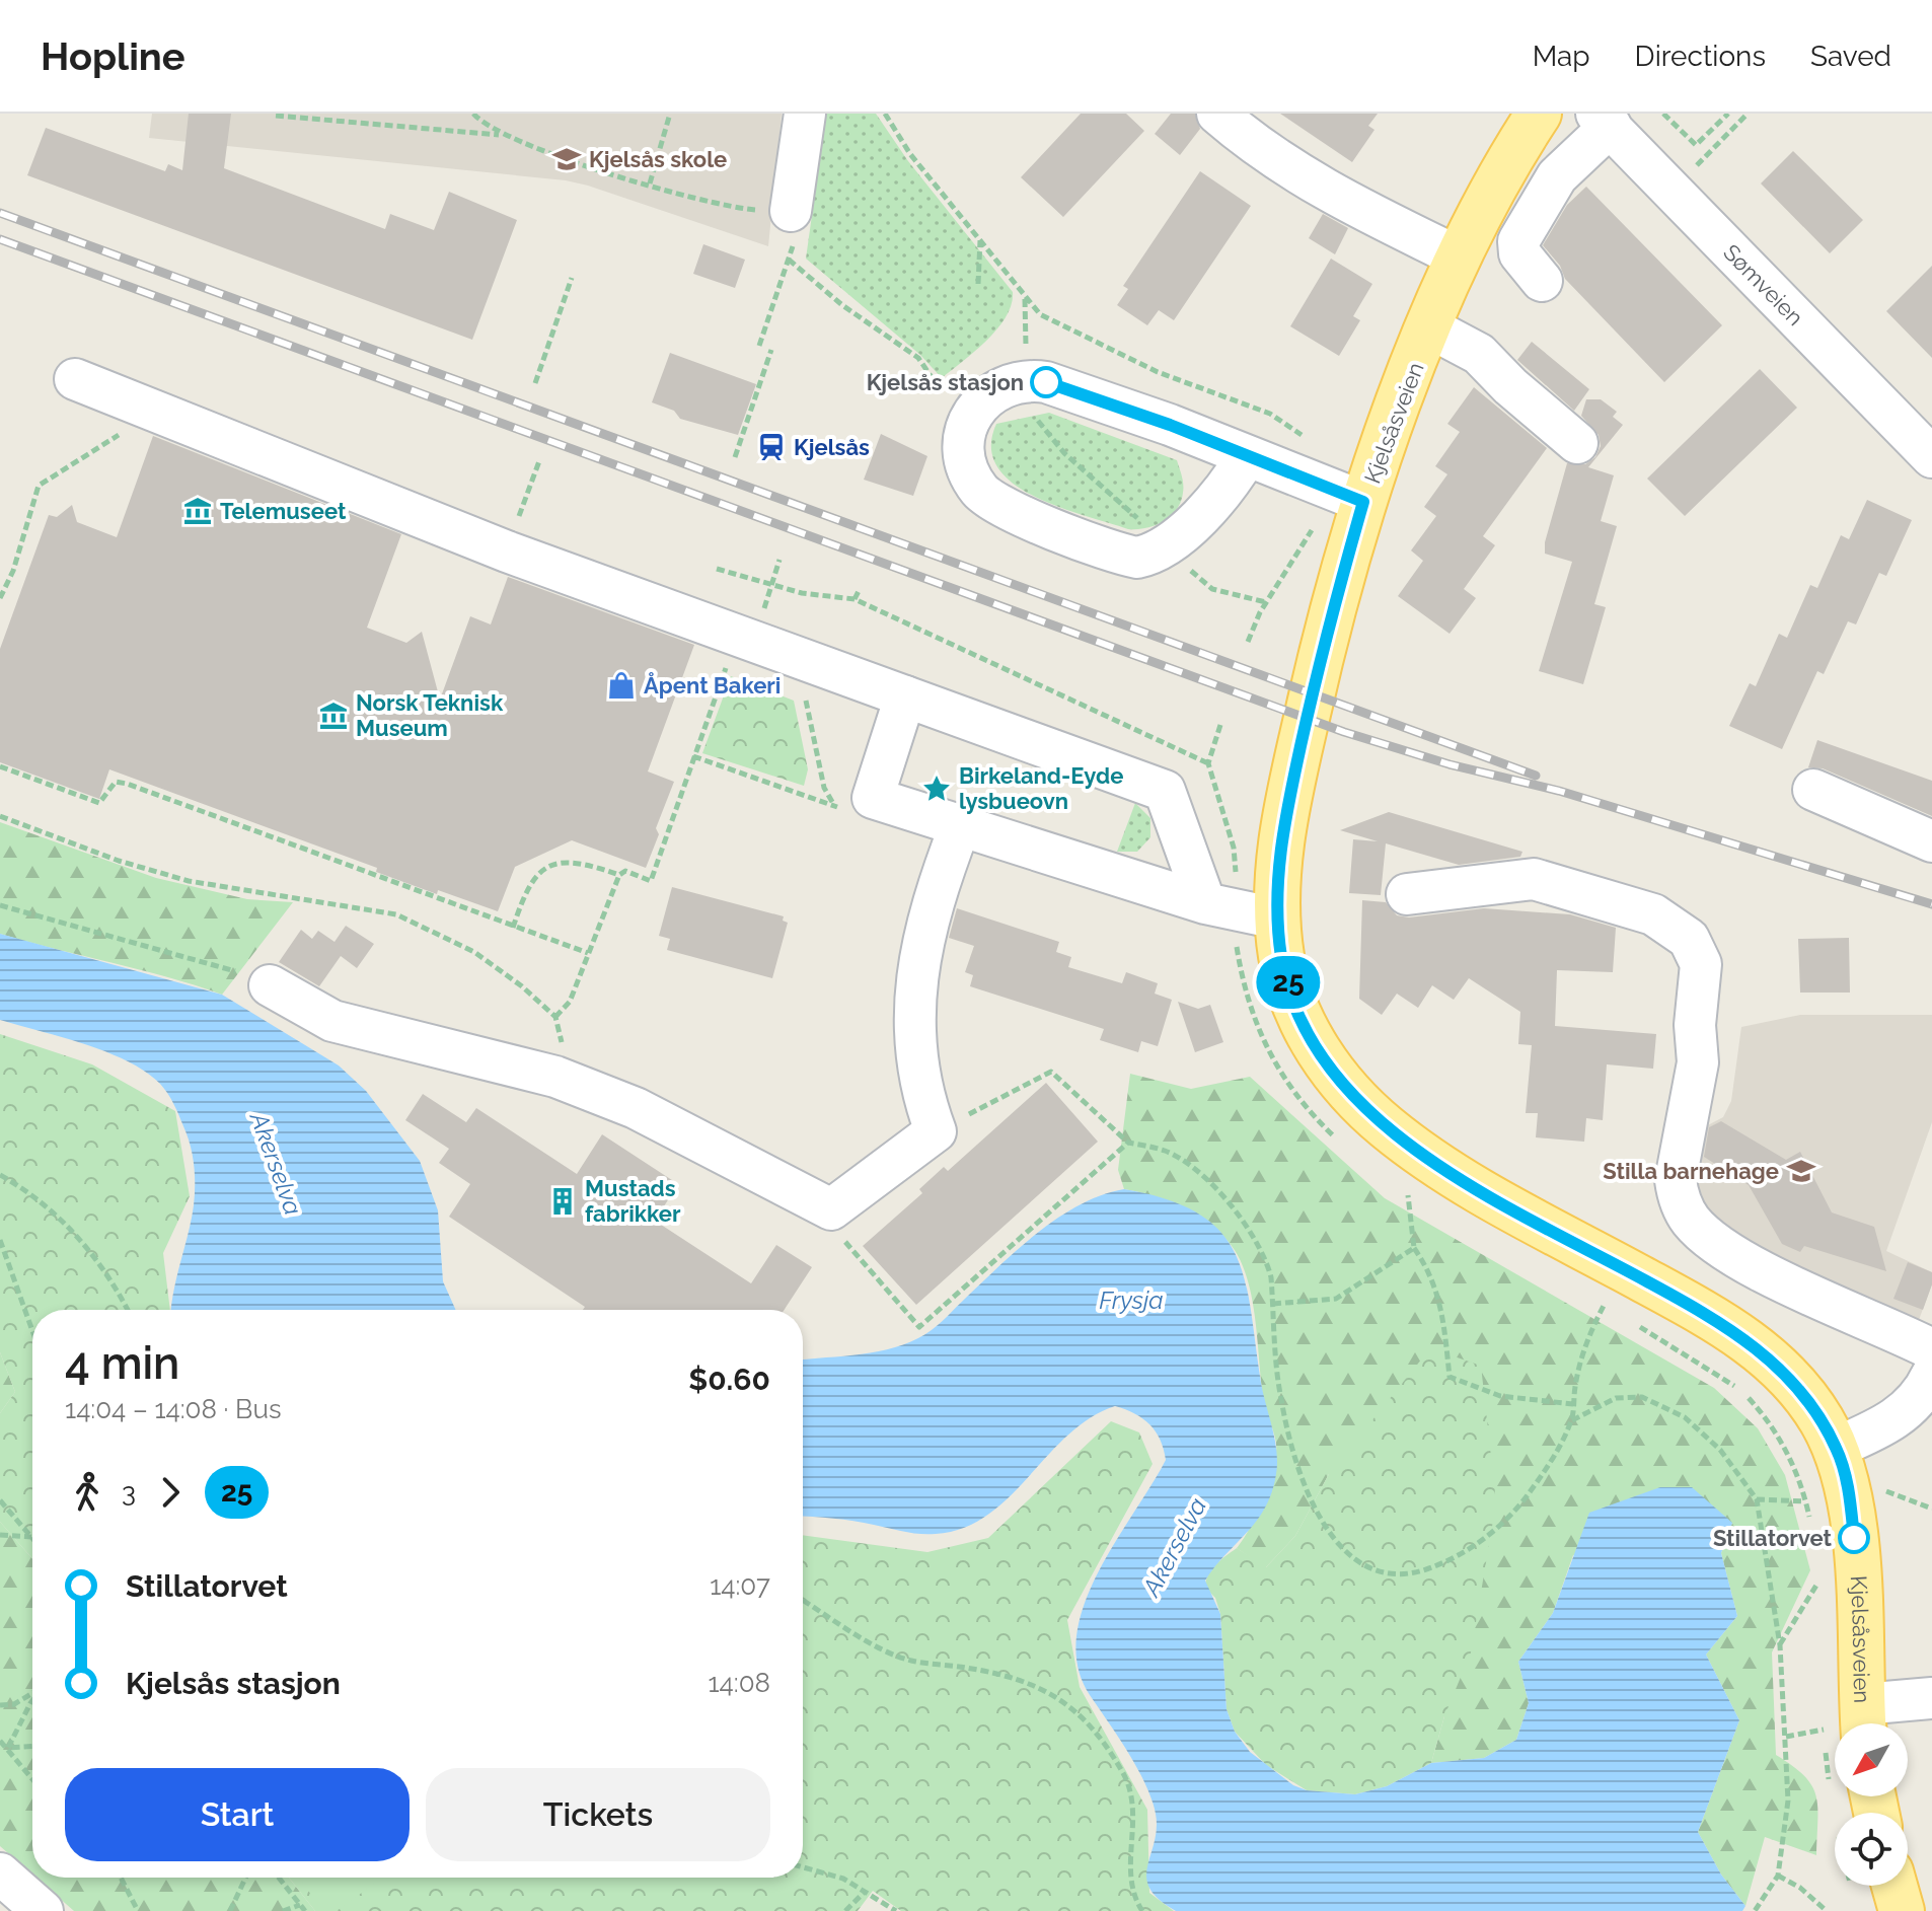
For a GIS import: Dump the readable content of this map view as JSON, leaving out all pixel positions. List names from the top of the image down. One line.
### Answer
{"streets":{"main road":["Kjelsåsveien"],"street":["Sømveien"]},"water":["Akerselva","Frysja"],"places":{"school or university":["Kjelsås skole","Stilla barnehage"],"other":["Kjelsås stasjon","Stillatorvet"],"station":["Kjelsås"],"museum":["Telemuseet","Norsk Teknisk Museum"],"shop":["Åpent Bakeri"],"place":["Birkeland-Eyde lysbueovn"],"building":["Mustads fabrikker"]},"lines":["bus line 25"],"north":"bottom left","page":{"header":"Hopline","nav":["Map","Directions","Saved"],"on_map":"25","heading":["4 min","14:04 – 14:08 · Bus","$0.60"],"legs":["3","25"],"list":[{"name":"Stillatorvet","value":"14:07"},{"name":"Kjelsås stasjon","value":"14:08"}],"buttons":["Start","Tickets"]}}
